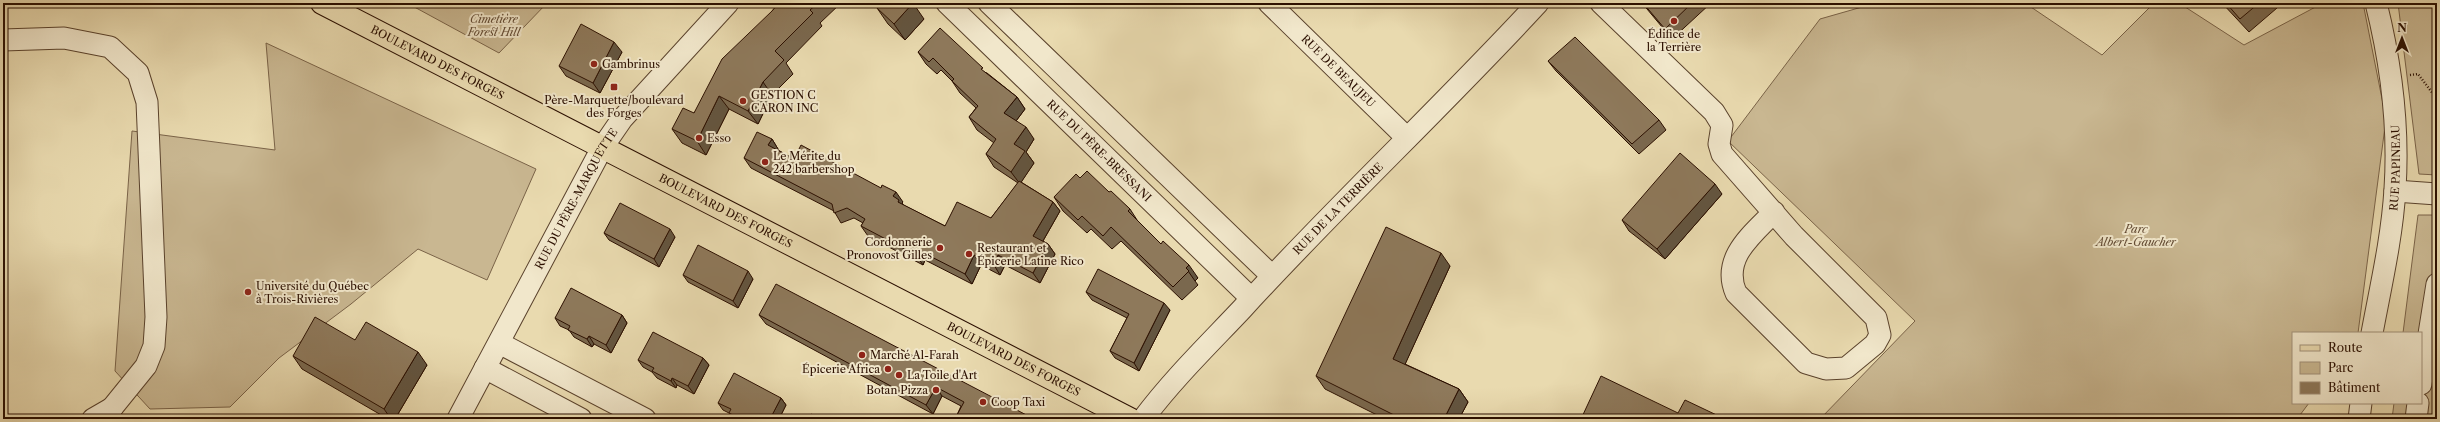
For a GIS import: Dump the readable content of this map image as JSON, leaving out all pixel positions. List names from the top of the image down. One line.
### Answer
{"streets":{"main road":["BOULEVARD DES FORGES"],"street":["RUE DE BEAUJEU","RUE DU PÈRE-BRESSANI","RUE PAPINEAU","RUE DU PÈRE-MARQUETTE","RUE DE LA TERRIÈRE"]},"crossings":[["BOULEVARD DES FORGES","RUE DU PÈRE-MARQUETTE"],["RUE DE BEAUJEU","RUE DE LA TERRIÈRE"],["RUE DU PÈRE-BRESSANI","RUE DE LA TERRIÈRE"]],"parks":["Cimetière Forest Hill","Parc Albert-Gaucher"],"places":{"other":["Édifice de la Terrière","Gambrinus","GESTION C CARON INC","Esso","Le Mérite du 242 barbershop","Cordonnerie Pronovost Gilles","Restaurant et Épicerie Latine Rico","Université du Québec à Trois-Rivières","Marché Al-Farah","Épicerie Africa","La Toile d'Art","Botan Pizza","Coop Taxi"],"transit":["Père-Marquette/boulevard des Forges"]},"legend":["Route","Parc","Bâtiment"],"north":"top"}
